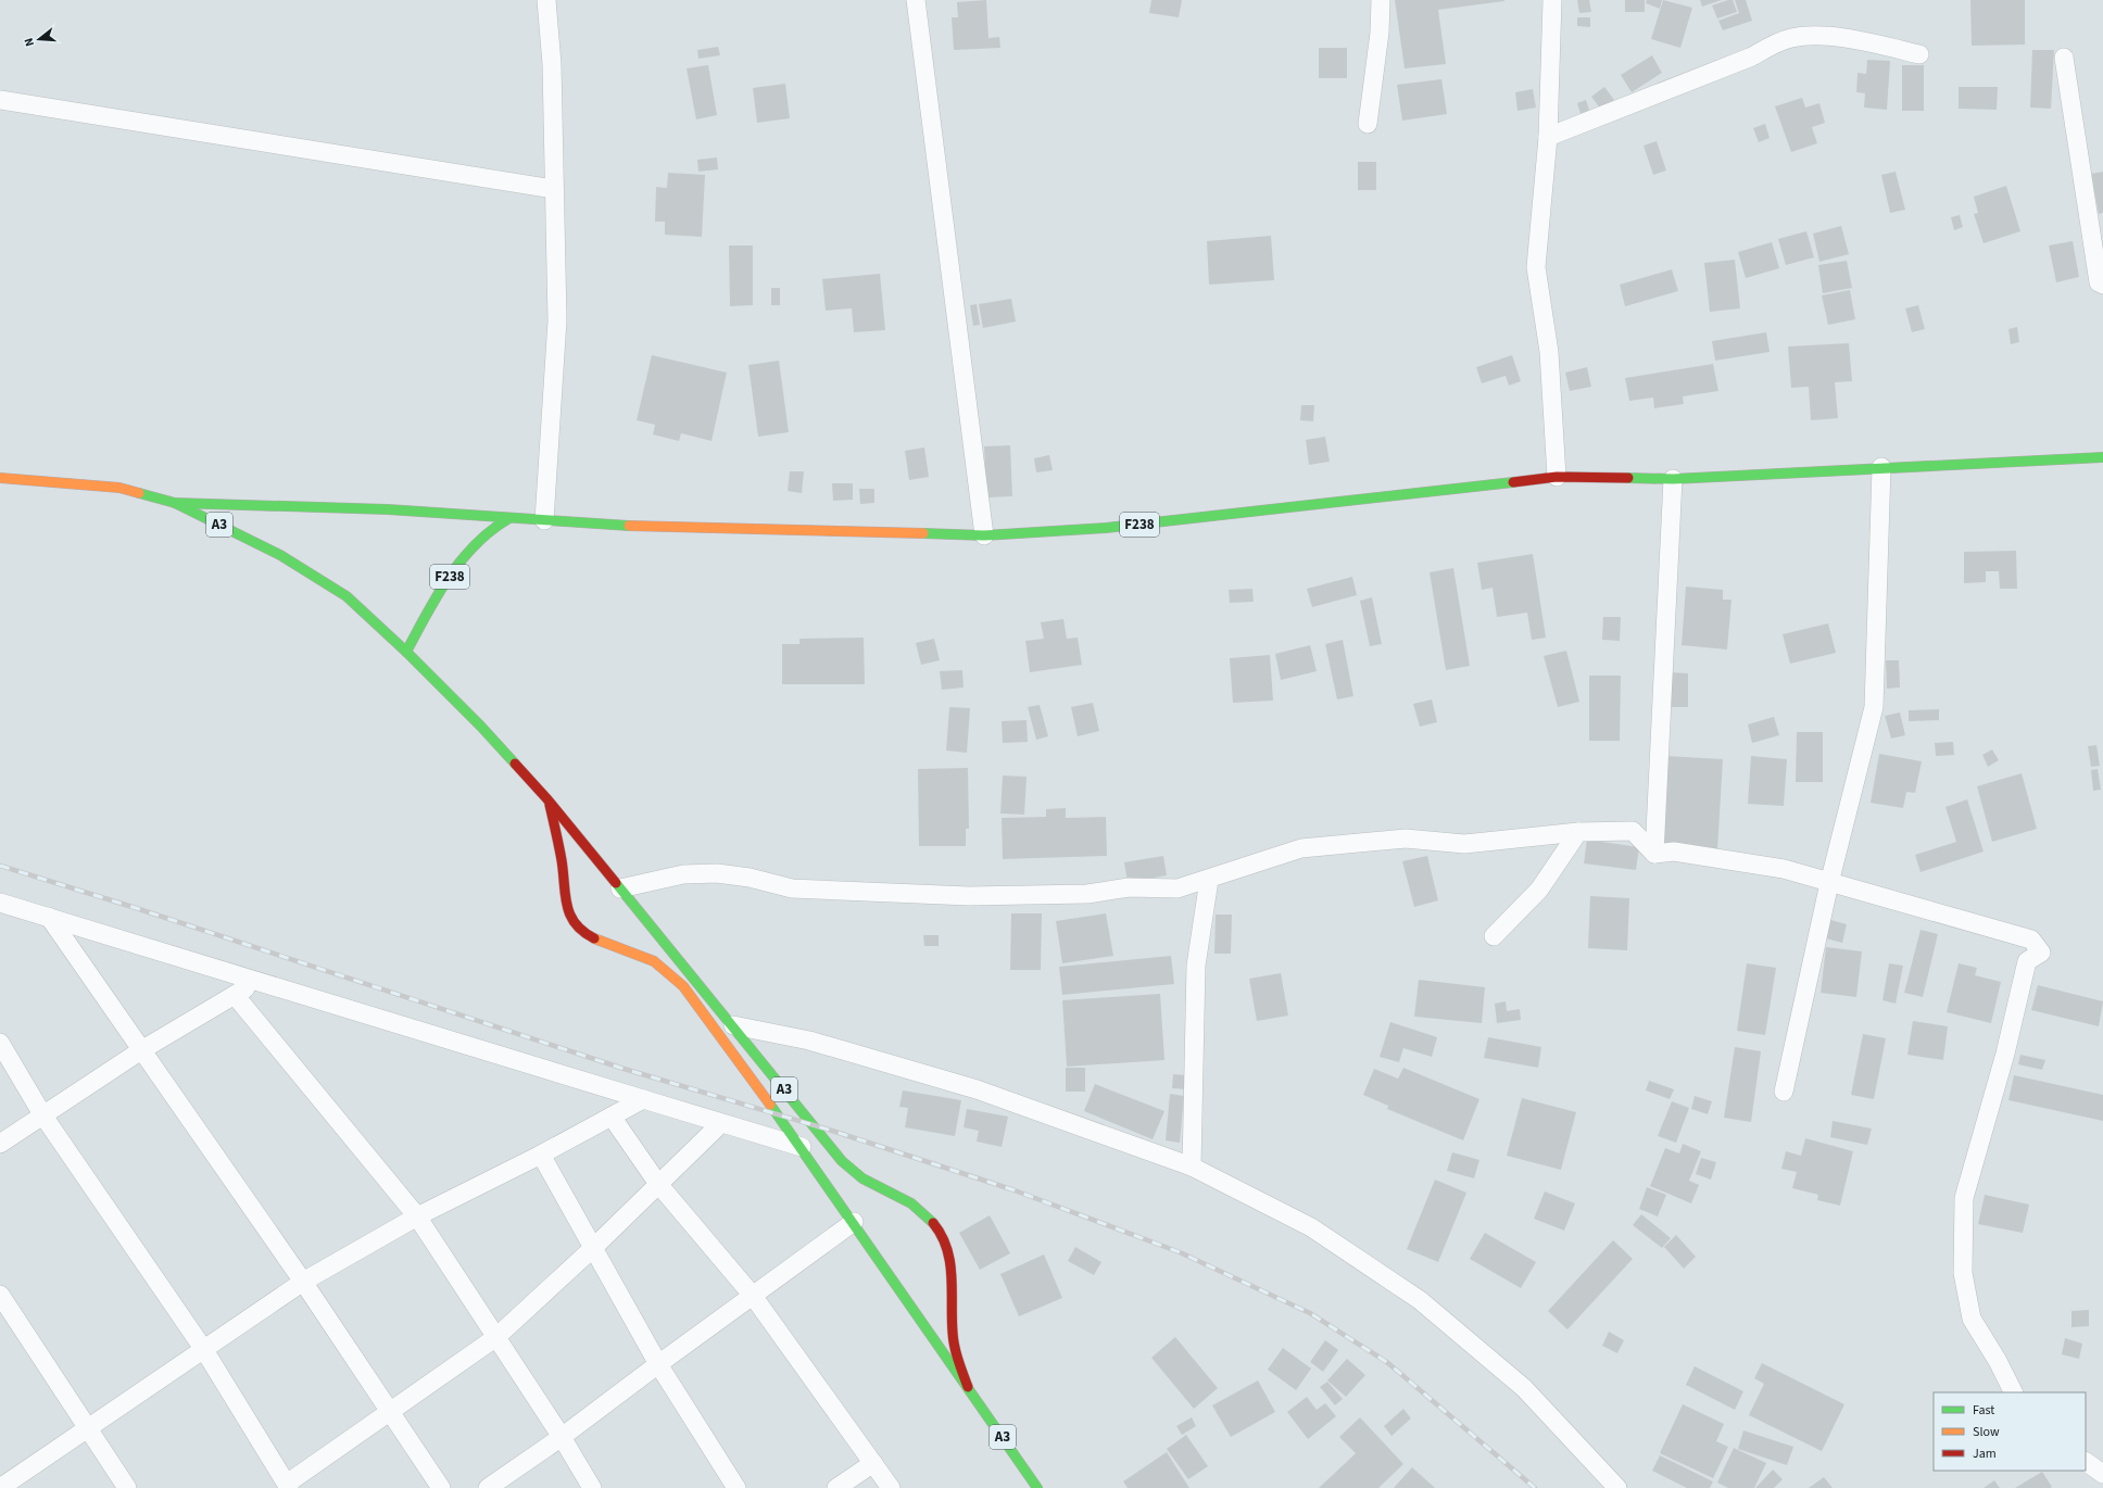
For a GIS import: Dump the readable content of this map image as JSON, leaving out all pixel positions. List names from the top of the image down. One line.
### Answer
{"streets":{"main road":["A3","F238"]},"crossings":[["A3","F238"]],"legend":["Fast","Slow","Jam"],"north":"left"}
